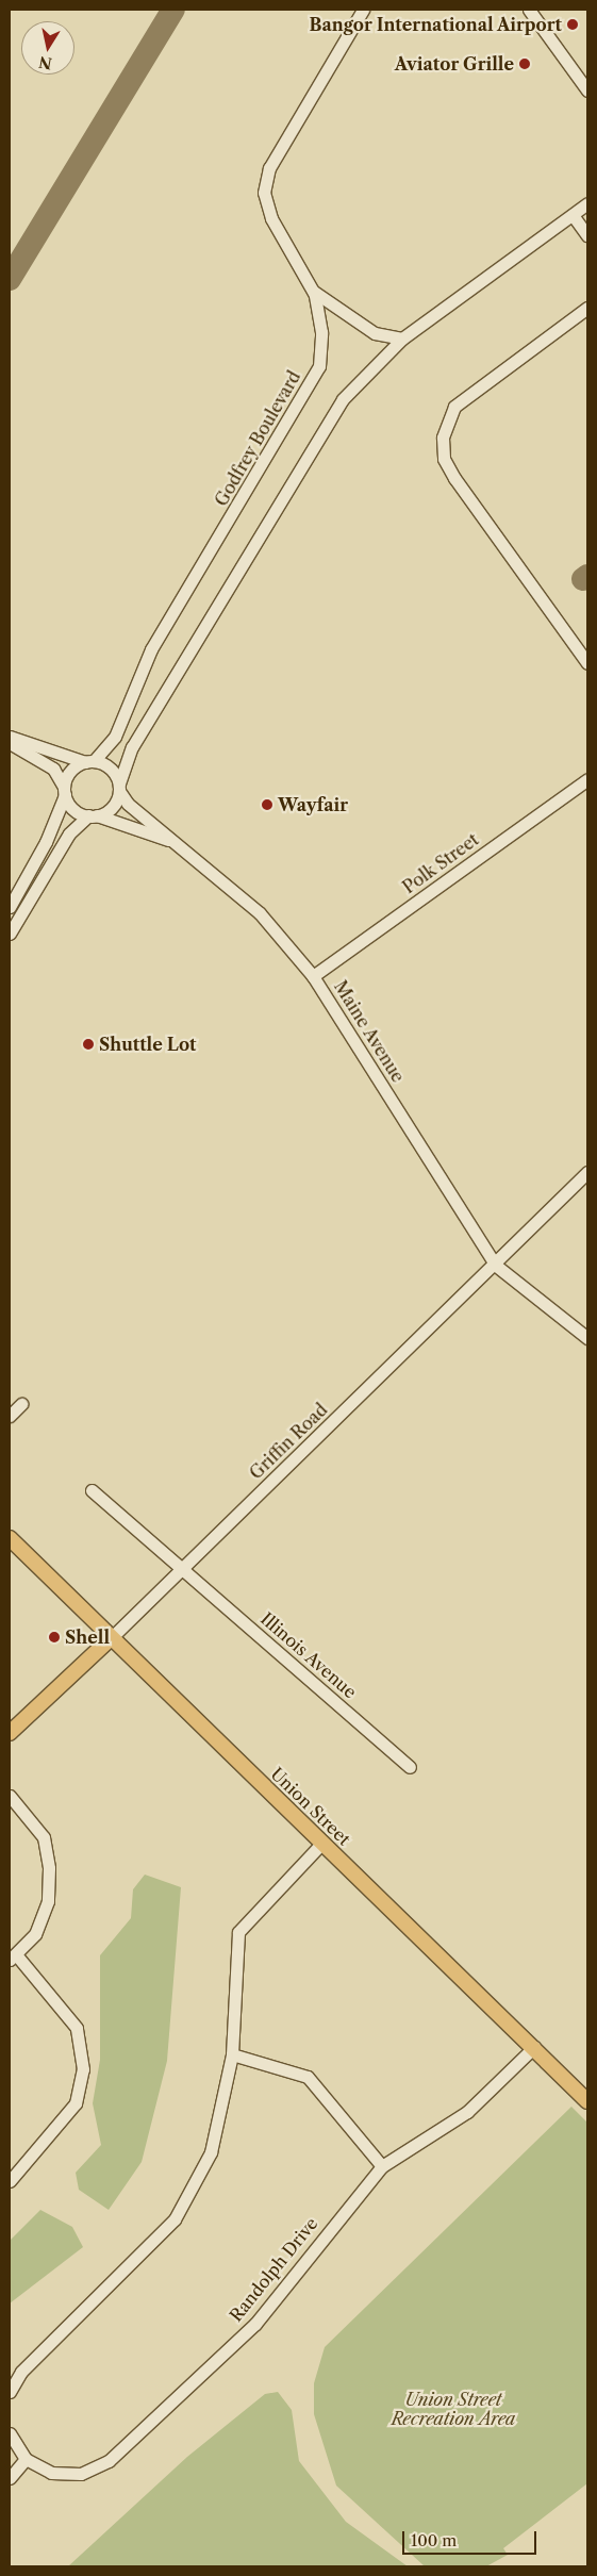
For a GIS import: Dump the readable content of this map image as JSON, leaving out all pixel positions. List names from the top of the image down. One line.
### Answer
{"streets":{"main road":["Griffin Road","Union Street"],"street":["Godfrey Boulevard","Polk Street","Maine Avenue","Illinois Avenue","Randolph Drive"]},"crossings":[["Godfrey Boulevard","Maine Avenue"],["Polk Street","Maine Avenue"],["Maine Avenue","Griffin Road"],["Griffin Road","Illinois Avenue"],["Griffin Road","Union Street"],["Union Street","Randolph Drive"]],"parks":["Union Street Recreation Area"],"places":["Bangor International Airport","Aviator Grille","Wayfair","Shuttle Lot","Shell"],"scale_bar":"100 m","north":"bottom"}
